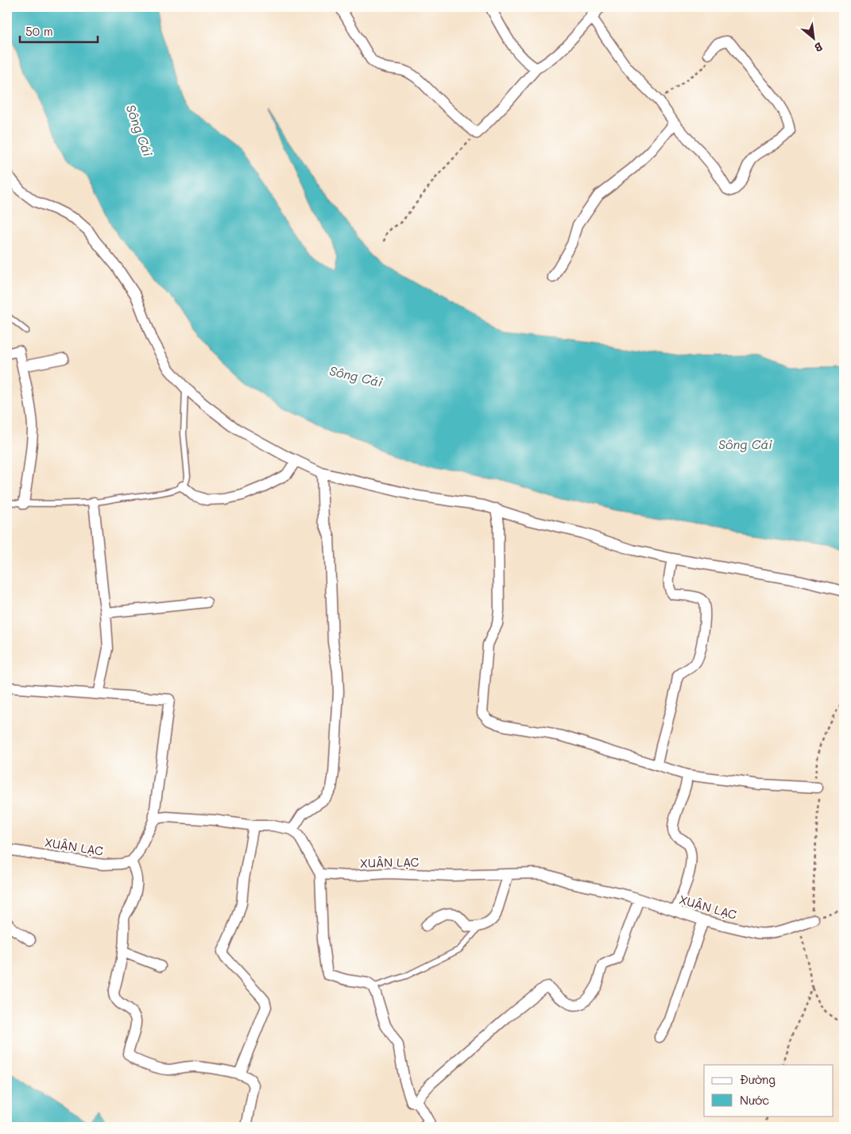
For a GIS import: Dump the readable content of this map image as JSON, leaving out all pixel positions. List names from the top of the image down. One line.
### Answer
{"streets":{"street":["XUÂN LẠC"]},"water":["Sông Cái"],"legend":["Đường","Nước"],"scale_bar":"50 m","north":"bottom right"}
